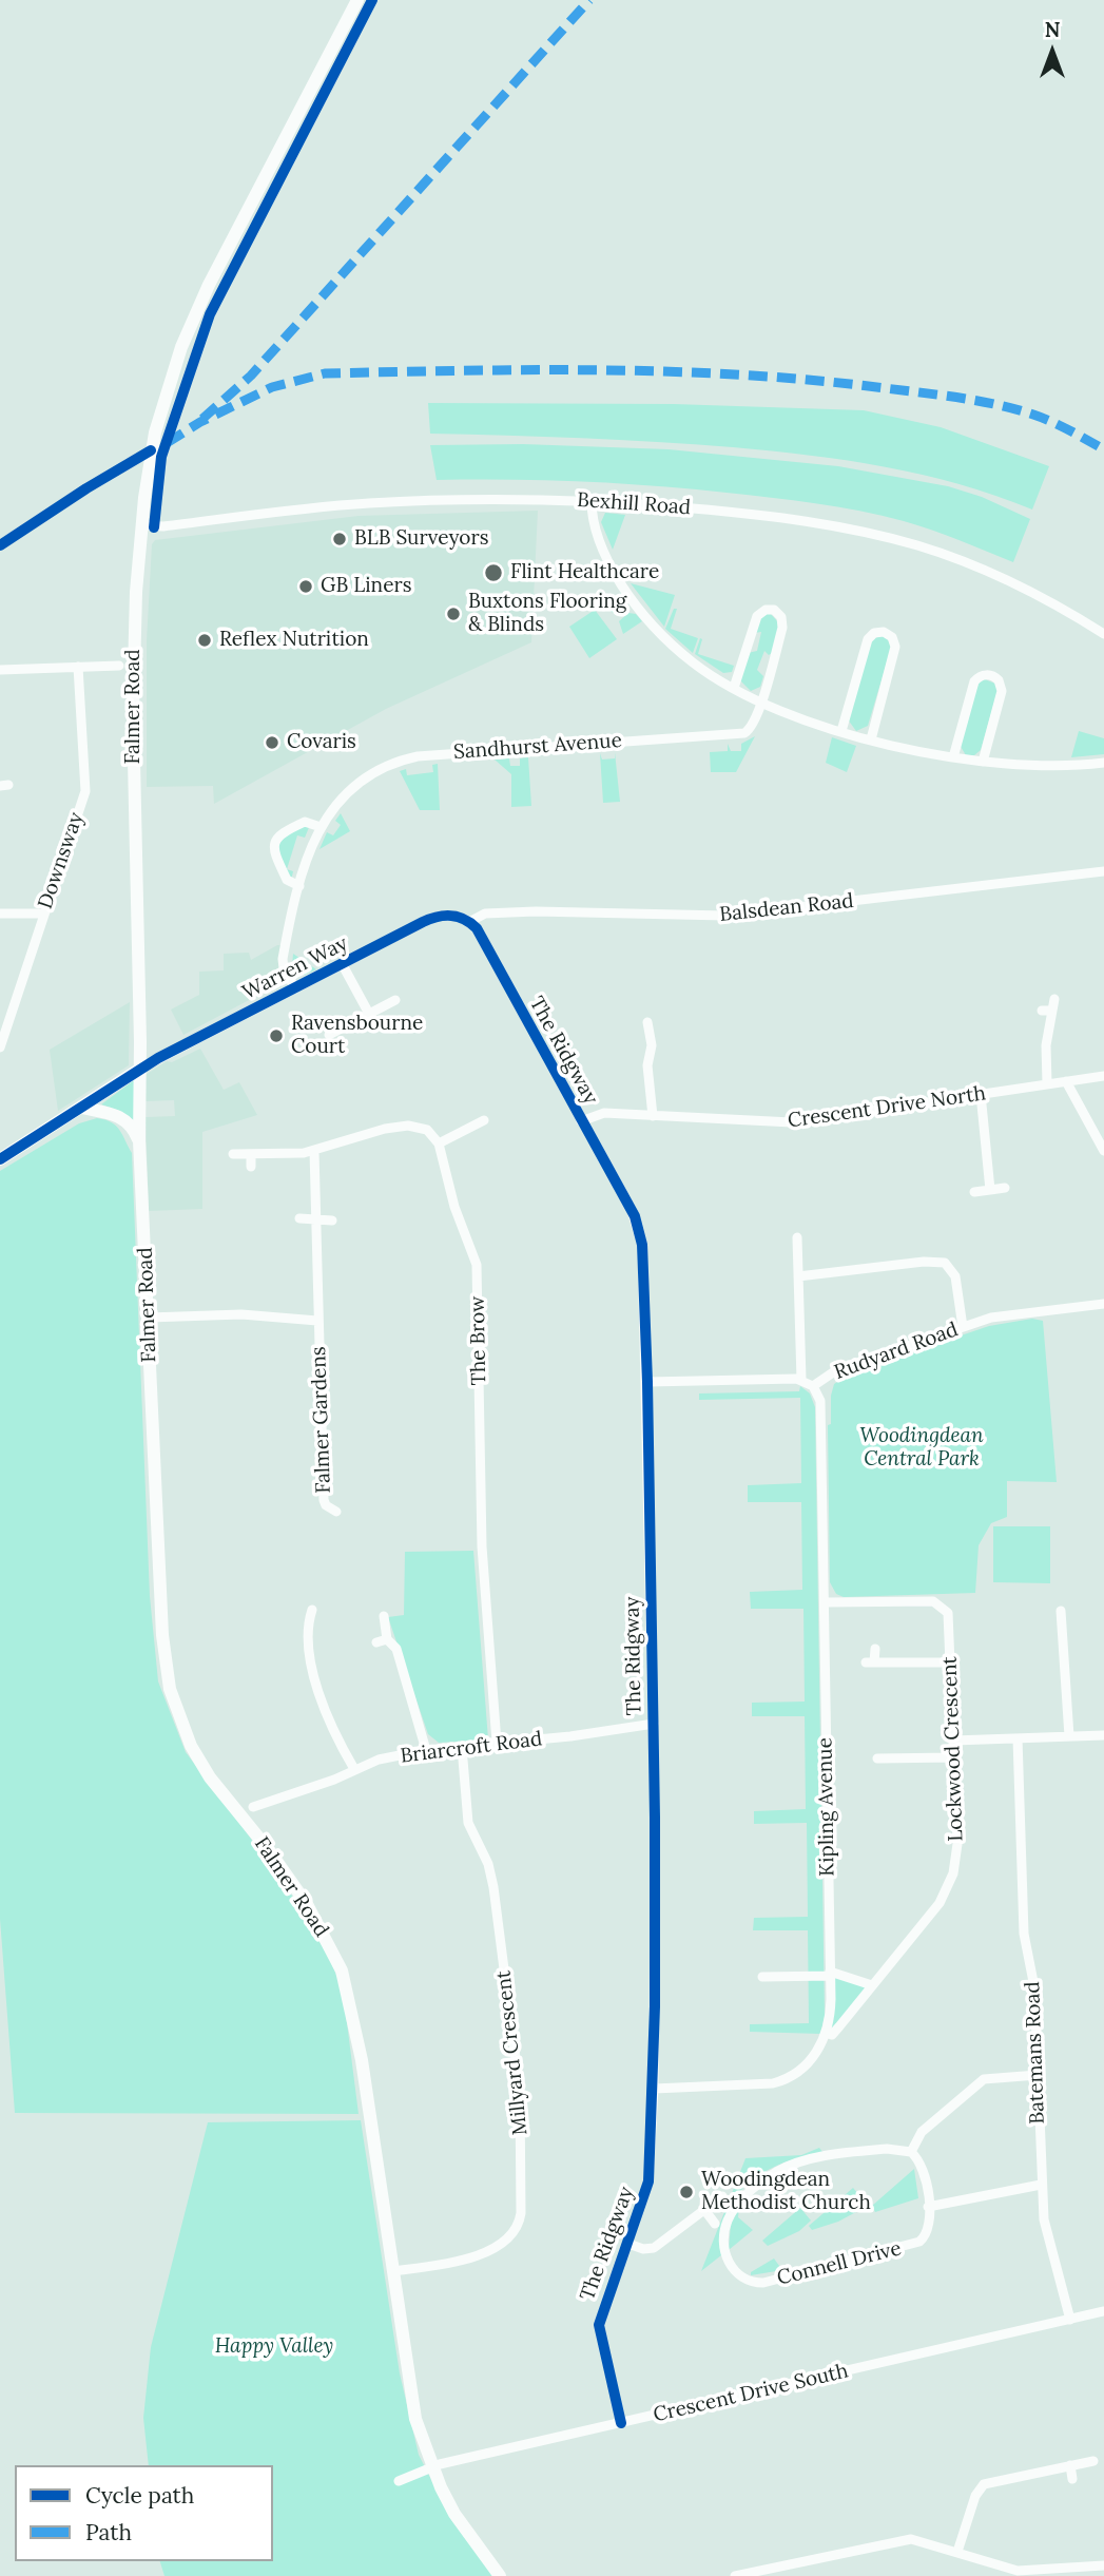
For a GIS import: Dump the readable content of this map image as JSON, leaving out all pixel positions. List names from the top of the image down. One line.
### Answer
{"streets":{"main road":["Falmer Road"],"street":["Bexhill Road","Sandhurst Avenue","Downsway","Balsdean Road","Warren Way","The Ridgway","Crescent Drive North","The Brow","Rudyard Road","Falmer Gardens","Briarcroft Road","Lockwood Crescent","Kipling Avenue","Millyard Crescent","Batemans Road","Connell Drive","Crescent Drive South"]},"crossings":[["Bexhill Road","Falmer Road"],["Falmer Road","Warren Way"],["Falmer Road","Falmer Gardens"],["Falmer Road","Millyard Crescent"],["Falmer Road","Crescent Drive South"],["Sandhurst Avenue","Warren Way"],["Balsdean Road","Warren Way"],["Balsdean Road","The Ridgway"],["Warren Way","The Ridgway"],["The Ridgway","Crescent Drive North"],["The Ridgway","Rudyard Road"],["The Ridgway","Briarcroft Road"],["The Ridgway","Kipling Avenue"],["The Ridgway","Crescent Drive South"],["The Brow","Briarcroft Road"],["Rudyard Road","Kipling Avenue"],["Briarcroft Road","Millyard Crescent"],["Lockwood Crescent","Kipling Avenue"],["Batemans Road","Crescent Drive South"]],"parks":["Woodingdean Central Park","Happy Valley"],"places":["BLB Surveyors","Flint Healthcare","GB Liners","Buxtons Flooring & Blinds","Reflex Nutrition","Covaris","Ravensbourne Court","Woodingdean Methodist Church"],"legend":["Cycle path","Path"],"north":"top"}
